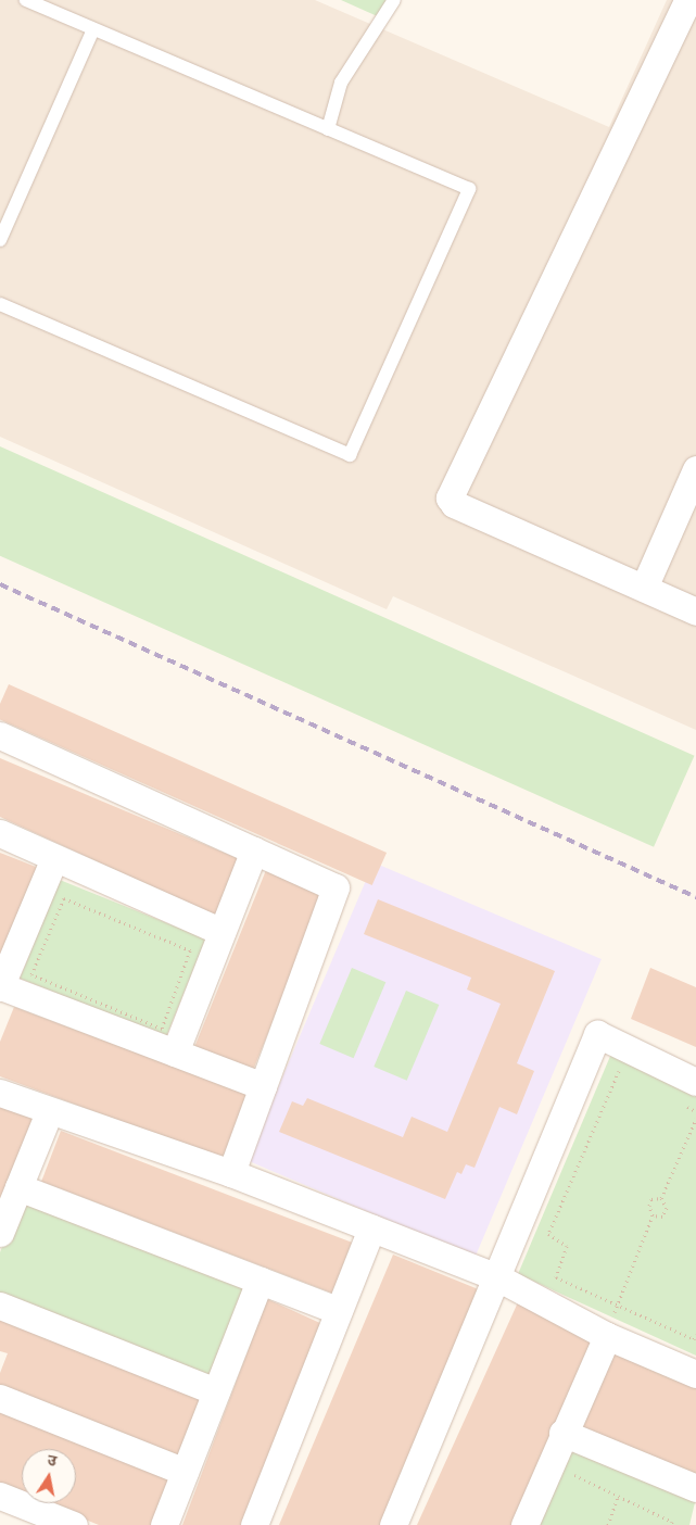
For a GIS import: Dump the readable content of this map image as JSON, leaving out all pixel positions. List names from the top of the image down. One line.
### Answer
{"north":"top"}
